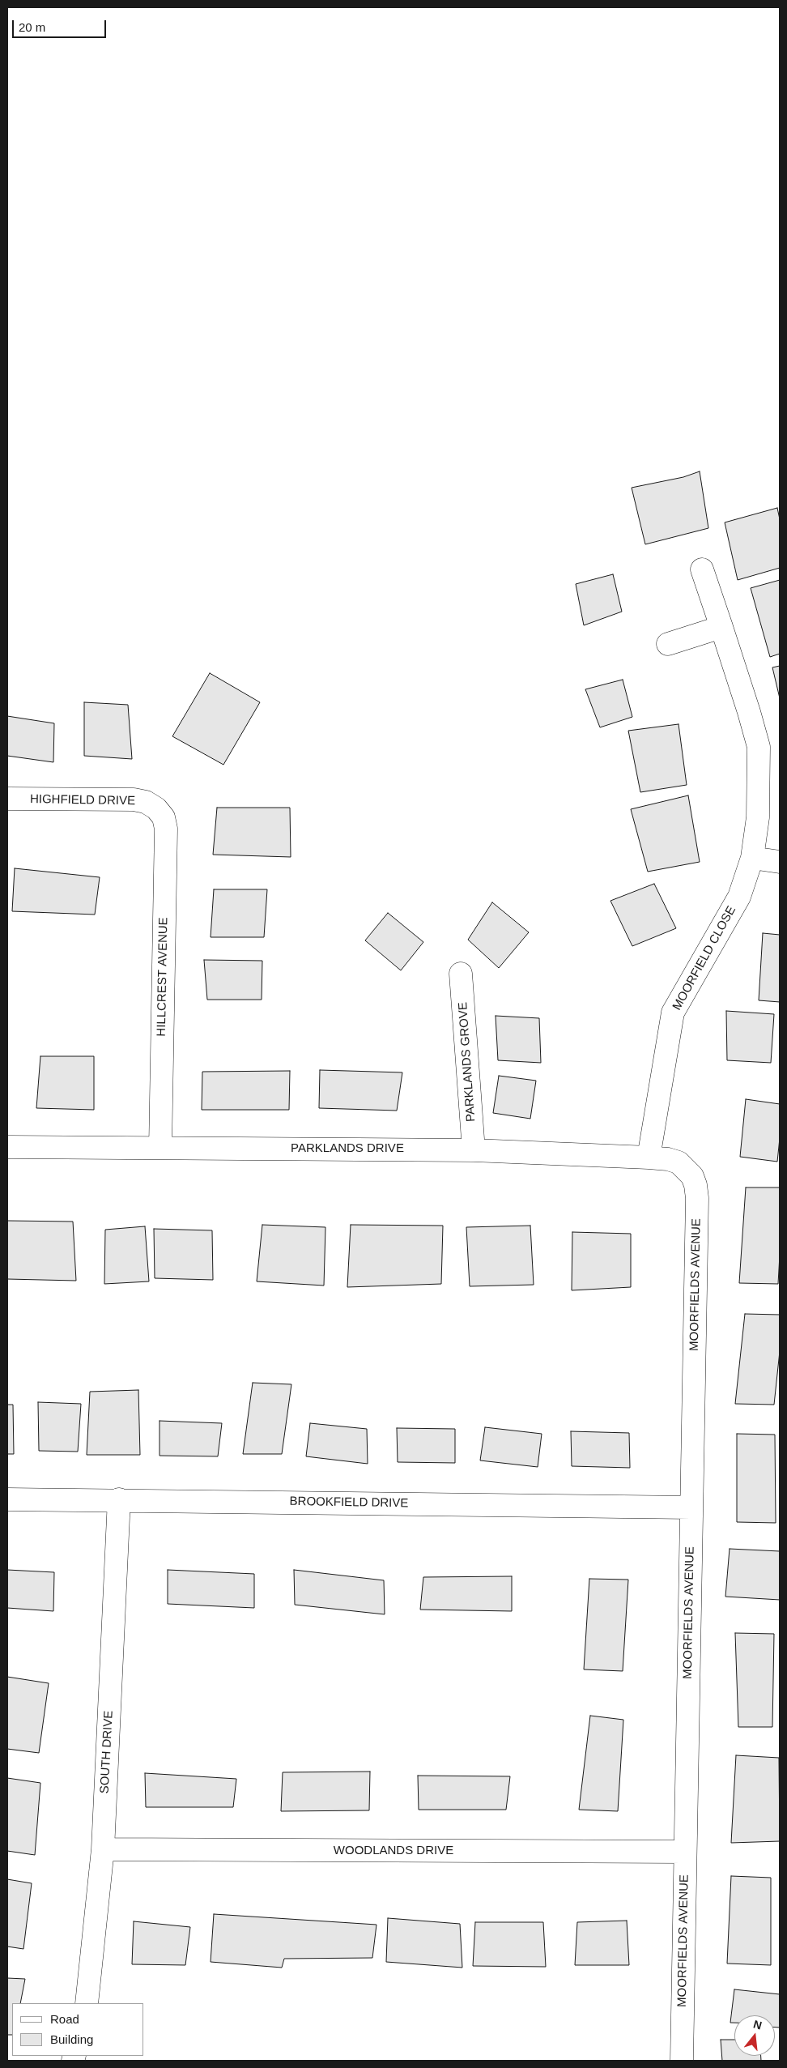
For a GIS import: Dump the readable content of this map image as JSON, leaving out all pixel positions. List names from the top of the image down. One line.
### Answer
{"streets":{"street":["HIGHFIELD DRIVE","MOORFIELD CLOSE","HILLCREST AVENUE","PARKLANDS GROVE","PARKLANDS DRIVE","MOORFIELDS AVENUE","BROOKFIELD DRIVE","SOUTH DRIVE","WOODLANDS DRIVE"]},"crossings":[["HIGHFIELD DRIVE","HILLCREST AVENUE"],["MOORFIELD CLOSE","PARKLANDS DRIVE"],["HILLCREST AVENUE","PARKLANDS DRIVE"],["PARKLANDS GROVE","PARKLANDS DRIVE"],["PARKLANDS DRIVE","MOORFIELDS AVENUE"],["MOORFIELDS AVENUE","BROOKFIELD DRIVE"],["MOORFIELDS AVENUE","WOODLANDS DRIVE"],["BROOKFIELD DRIVE","SOUTH DRIVE"],["SOUTH DRIVE","WOODLANDS DRIVE"]],"legend":["Road","Building"],"scale_bar":"20 m","north":"top"}
